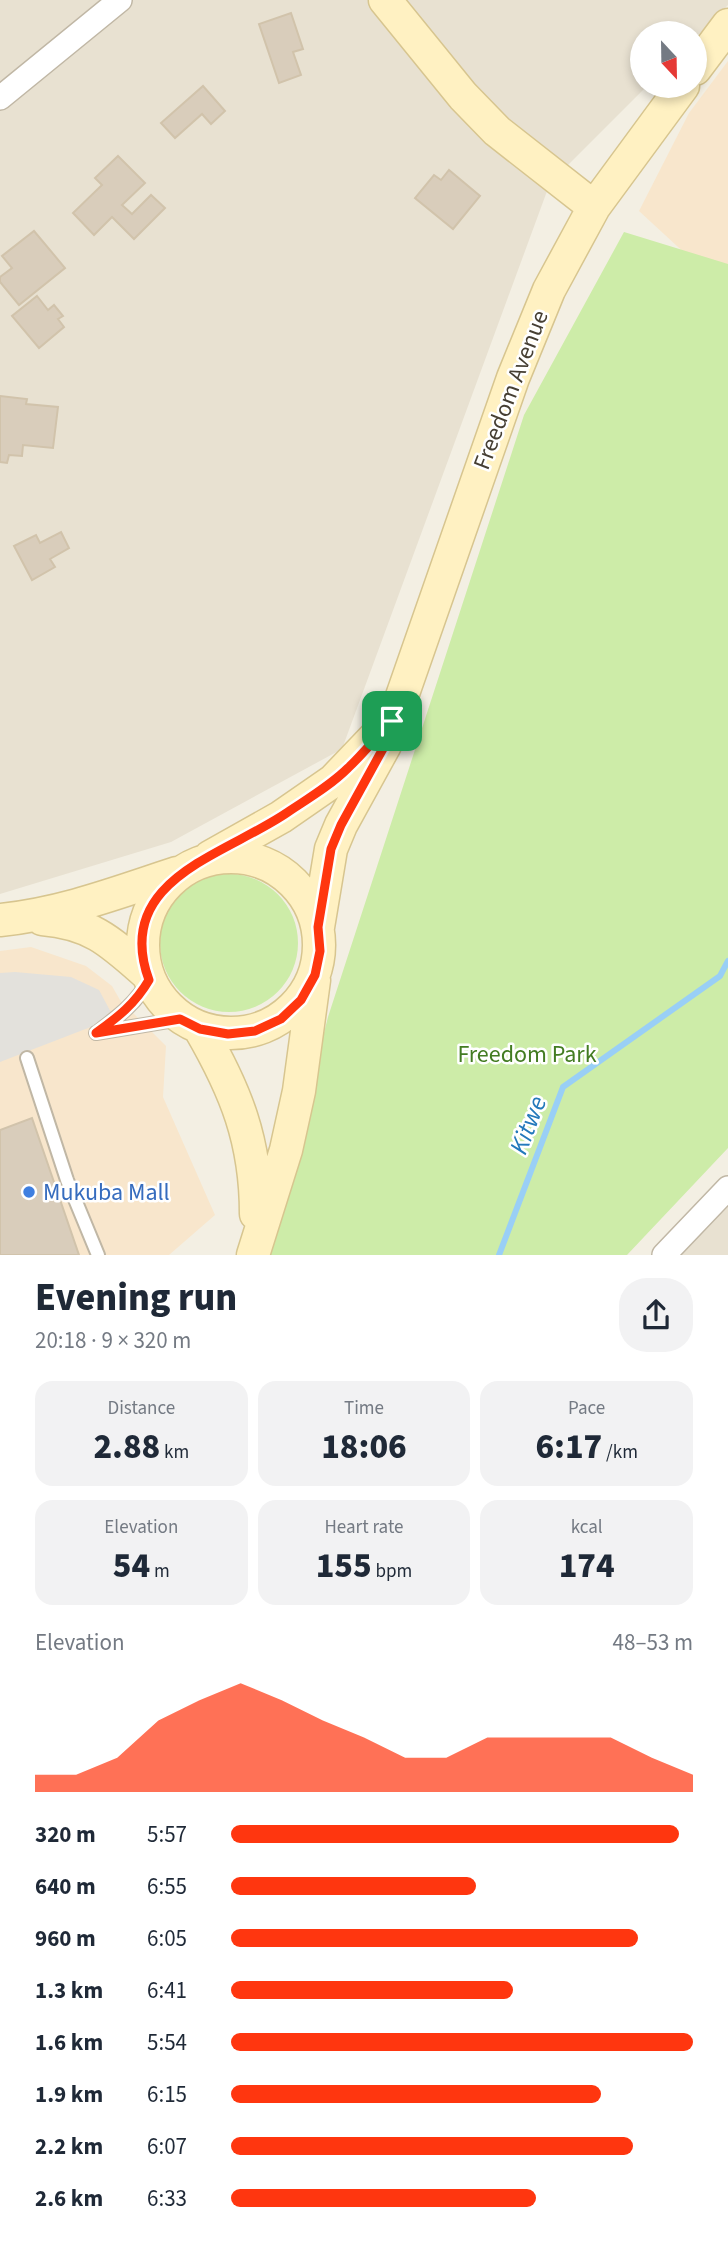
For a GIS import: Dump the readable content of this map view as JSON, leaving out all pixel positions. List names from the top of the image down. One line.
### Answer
{"streets":{"main road":["Freedom Avenue"]},"water":["Kitwe"],"parks":["Freedom Park"],"places":["Mukuba Mall"],"north":"bottom","page":{"heading":["Evening run","20:18 · 9 × 320 m"],"stats":[["Distance","2.88 km"],["Time","18:06"],["Pace","6:17 /km"],["Elevation","54 m"],["Heart rate","155 bpm"],["kcal","174"]],"chart":["Elevation","48–53 m"],"list":[{"name":"320 m","note":"5:57"},{"name":"640 m","note":"6:55"},{"name":"960 m","note":"6:05"},{"name":"1.3 km","note":"6:41"},{"name":"1.6 km","note":"5:54"},{"name":"1.9 km","note":"6:15"},{"name":"2.2 km","note":"6:07"},{"name":"2.6 km","note":"6:33"}]}}
